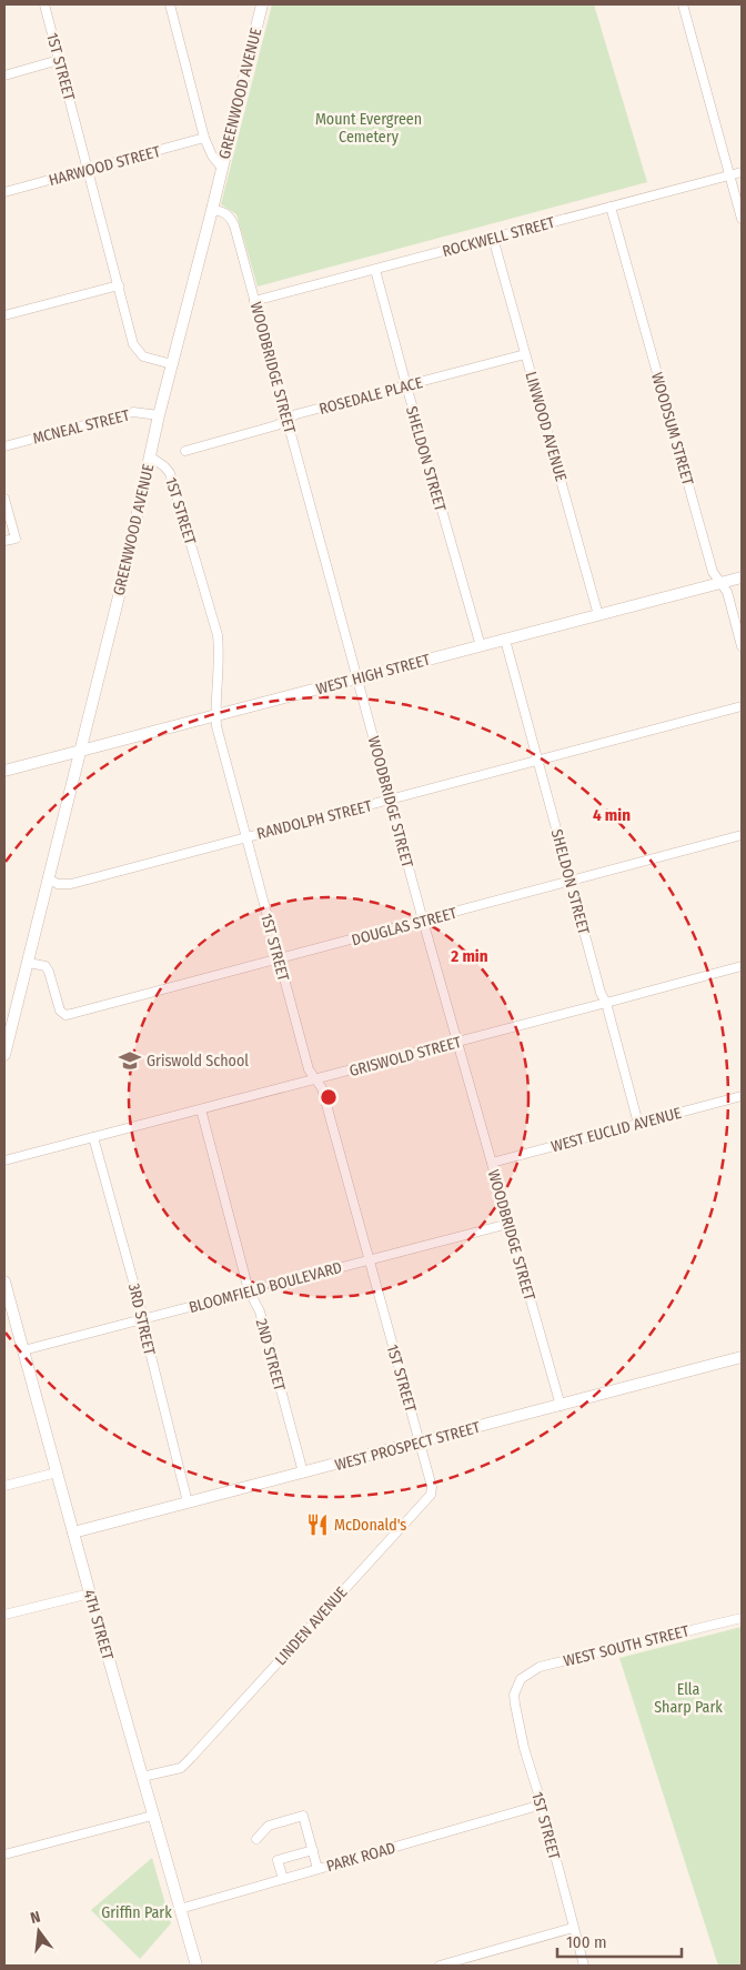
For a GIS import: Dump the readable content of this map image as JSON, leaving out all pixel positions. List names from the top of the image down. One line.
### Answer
{"streets":{"street":["1ST STREET","GREENWOOD AVENUE","HARWOOD STREET","ROCKWELL STREET","WOODBRIDGE STREET","ROSEDALE PLACE","MCNEAL STREET","LINWOOD AVENUE","WOODSUM STREET","SHELDON STREET","WEST HIGH STREET","RANDOLPH STREET","DOUGLAS STREET","GRISWOLD STREET","WEST EUCLID AVENUE","BLOOMFIELD BOULEVARD","3RD STREET","2ND STREET","WEST PROSPECT STREET","4TH STREET","LINDEN AVENUE","WEST SOUTH STREET","PARK ROAD"]},"crossings":[["1ST STREET","GREENWOOD AVENUE"],["1ST STREET","HARWOOD STREET"],["1ST STREET","WEST HIGH STREET"],["1ST STREET","RANDOLPH STREET"],["1ST STREET","DOUGLAS STREET"],["1ST STREET","GRISWOLD STREET"],["1ST STREET","BLOOMFIELD BOULEVARD"],["1ST STREET","WEST PROSPECT STREET"],["1ST STREET","LINDEN AVENUE"],["1ST STREET","WEST SOUTH STREET"],["1ST STREET","PARK ROAD"],["GREENWOOD AVENUE","WOODBRIDGE STREET"],["GREENWOOD AVENUE","MCNEAL STREET"],["GREENWOOD AVENUE","WEST HIGH STREET"],["GREENWOOD AVENUE","RANDOLPH STREET"],["GREENWOOD AVENUE","DOUGLAS STREET"],["ROCKWELL STREET","WOODBRIDGE STREET"],["ROCKWELL STREET","LINWOOD AVENUE"],["ROCKWELL STREET","WOODSUM STREET"],["ROCKWELL STREET","SHELDON STREET"],["WOODBRIDGE STREET","ROSEDALE PLACE"],["WOODBRIDGE STREET","WEST HIGH STREET"],["WOODBRIDGE STREET","RANDOLPH STREET"],["WOODBRIDGE STREET","DOUGLAS STREET"],["WOODBRIDGE STREET","GRISWOLD STREET"],["WOODBRIDGE STREET","WEST EUCLID AVENUE"],["WOODBRIDGE STREET","BLOOMFIELD BOULEVARD"],["WOODBRIDGE STREET","WEST PROSPECT STREET"],["ROSEDALE PLACE","LINWOOD AVENUE"],["ROSEDALE PLACE","SHELDON STREET"],["LINWOOD AVENUE","WEST HIGH STREET"],["WOODSUM STREET","WEST HIGH STREET"],["SHELDON STREET","WEST HIGH STREET"],["SHELDON STREET","RANDOLPH STREET"],["SHELDON STREET","DOUGLAS STREET"],["SHELDON STREET","GRISWOLD STREET"],["SHELDON STREET","WEST EUCLID AVENUE"],["GRISWOLD STREET","3RD STREET"],["GRISWOLD STREET","2ND STREET"],["BLOOMFIELD BOULEVARD","3RD STREET"],["BLOOMFIELD BOULEVARD","2ND STREET"],["BLOOMFIELD BOULEVARD","4TH STREET"],["3RD STREET","WEST PROSPECT STREET"],["2ND STREET","WEST PROSPECT STREET"],["WEST PROSPECT STREET","4TH STREET"],["WEST PROSPECT STREET","LINDEN AVENUE"],["4TH STREET","LINDEN AVENUE"],["4TH STREET","PARK ROAD"]],"parks":["Mount Evergreen Cemetery","Ella Sharp Park","Griffin Park"],"places":{"school or university":["Griswold School"],"restaurant":["McDonald's"]},"scale_bar":"100 m","north":"top","rings":["4 min","2 min"]}
